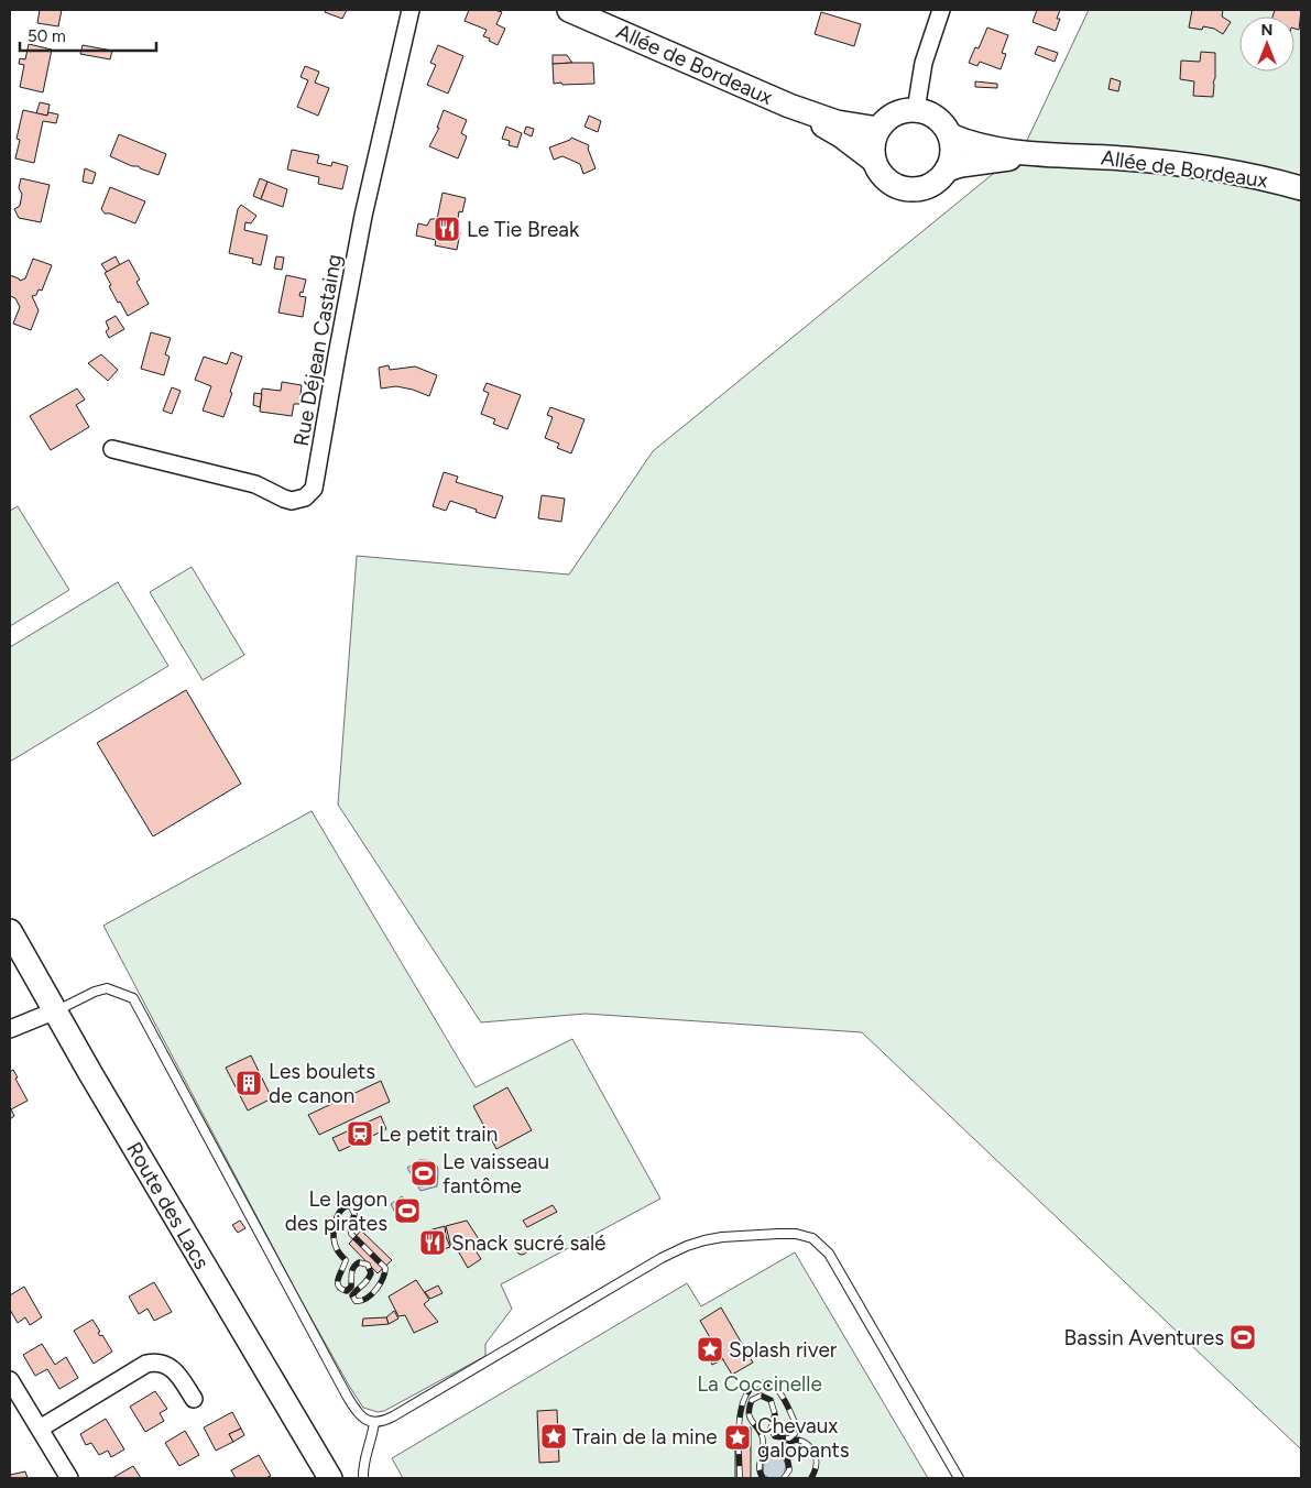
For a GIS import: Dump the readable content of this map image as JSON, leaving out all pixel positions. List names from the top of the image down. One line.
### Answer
{"streets":{"main road":["Allée de Bordeaux","Route des Lacs"],"street":["Rue Déjean Castaing"]},"parks":["La Coccinelle"],"places":{"restaurant":["Le Tie Break","Snack sucré salé"],"building":["Les boulets de canon"],"station":["Le petit train"],"sports":["Le vaisseau fantôme","Le lagon des pirates","Bassin Aventures"],"place":["Splash river","Train de la mine","Chevaux galopants"]},"scale_bar":"50 m","north":"top"}
